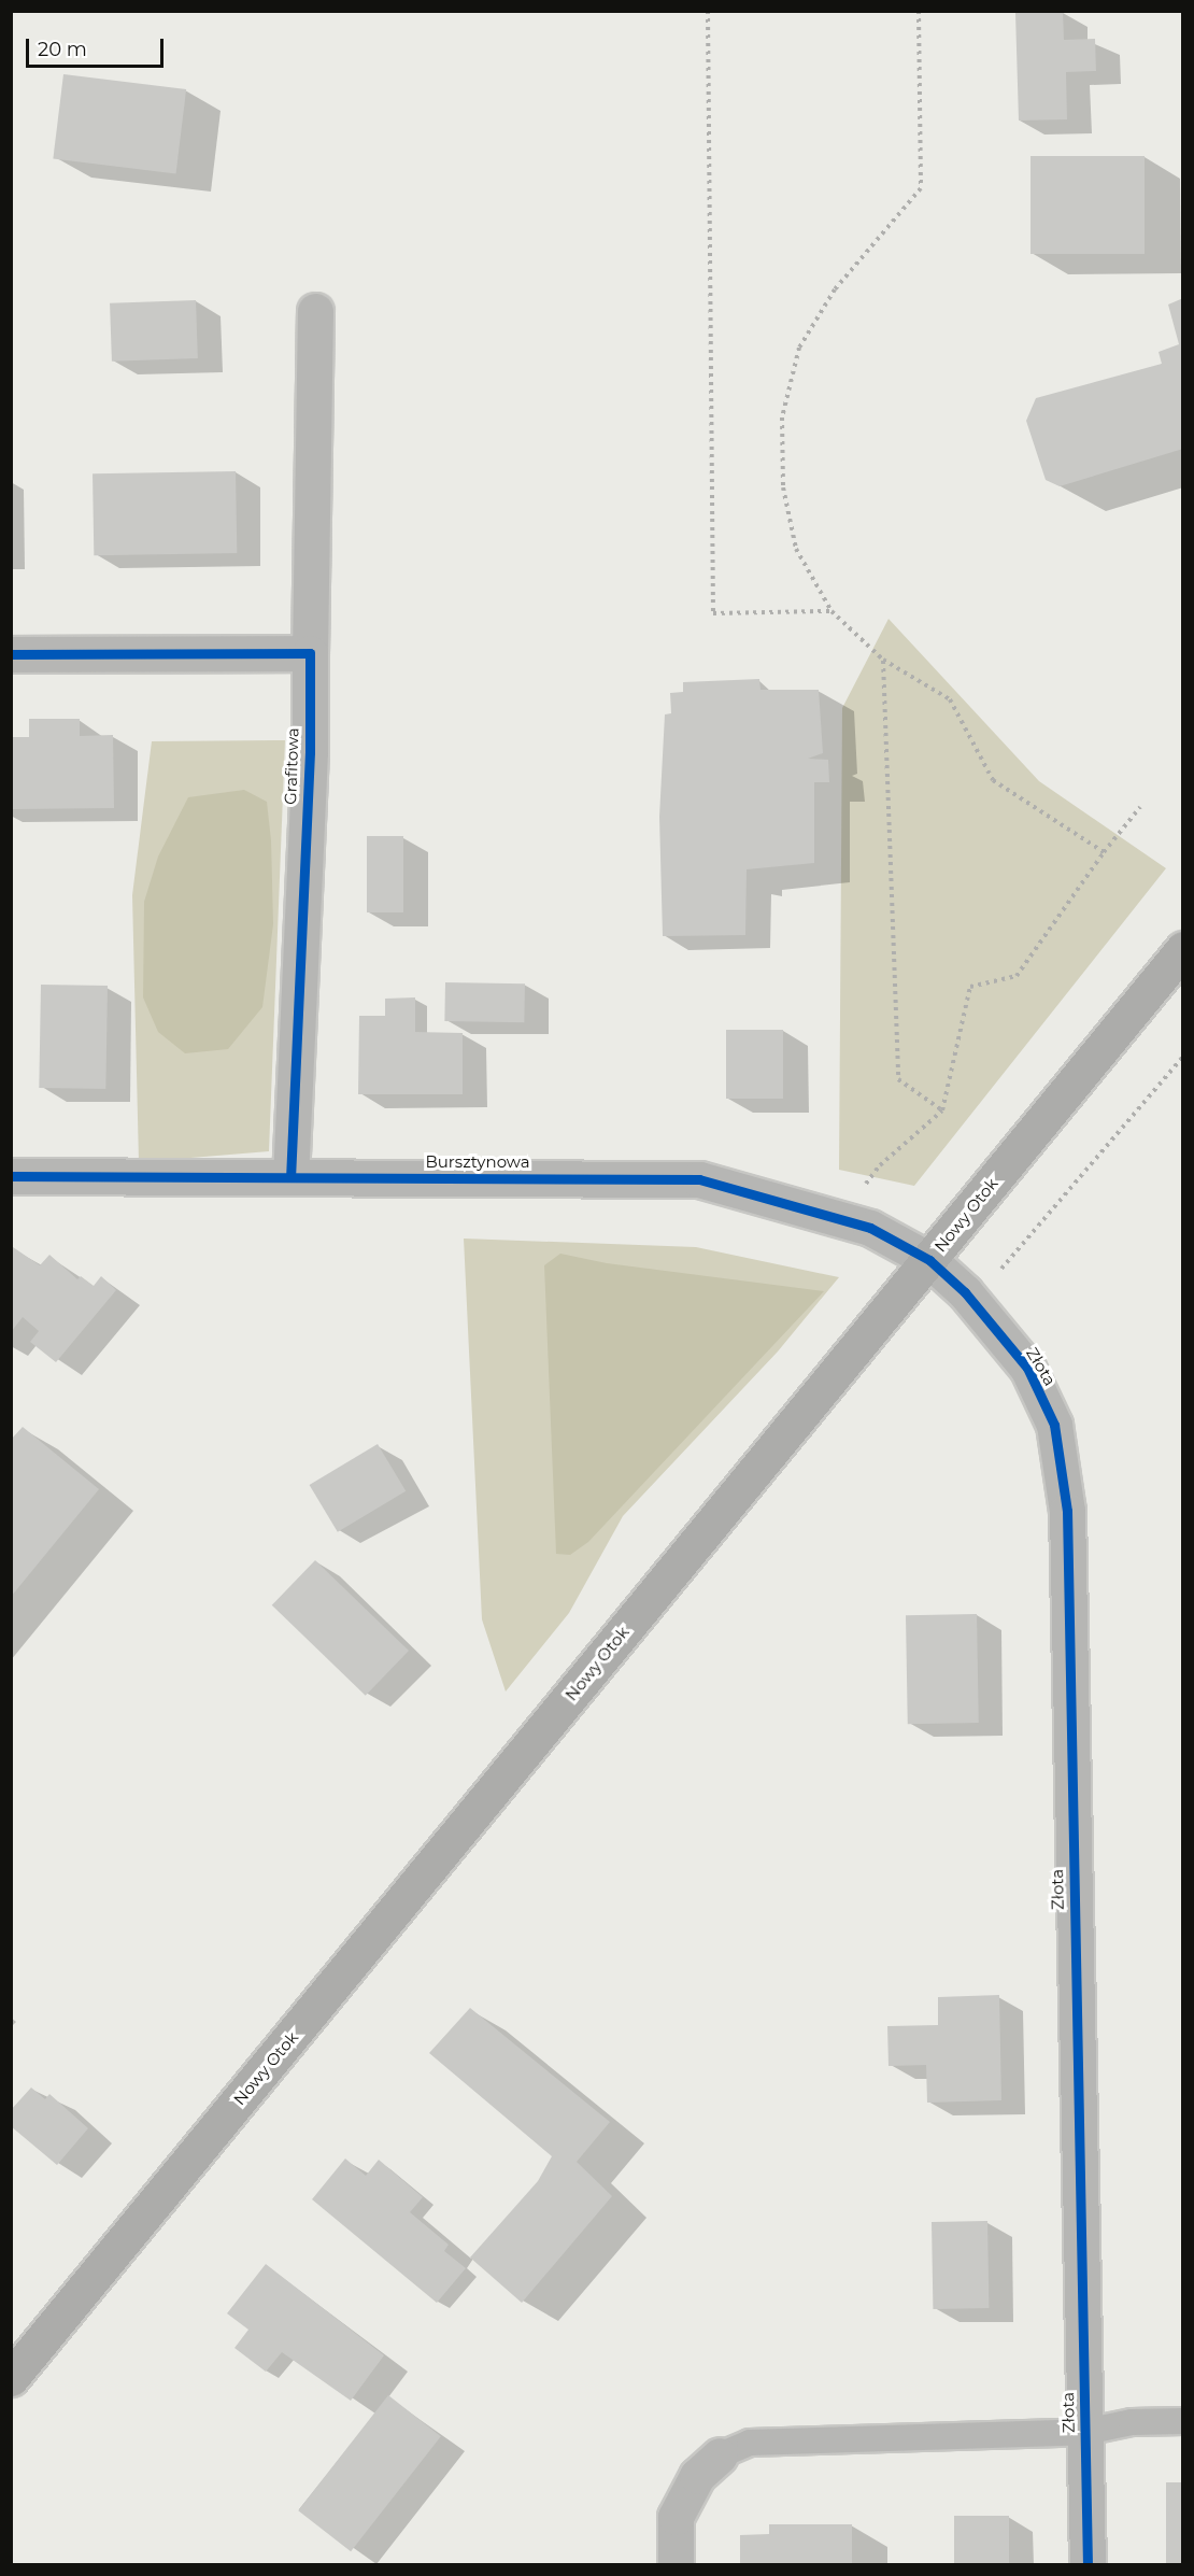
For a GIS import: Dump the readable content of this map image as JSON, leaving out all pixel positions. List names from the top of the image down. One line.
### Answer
{"streets":{"main road":["Nowy Otok"],"street":["Grafitowa","Bursztynowa","Złota"]},"crossings":[["Grafitowa","Bursztynowa"],["Bursztynowa","Nowy Otok"],["Bursztynowa","Złota"],["Nowy Otok","Złota"]],"scale_bar":"20 m"}
